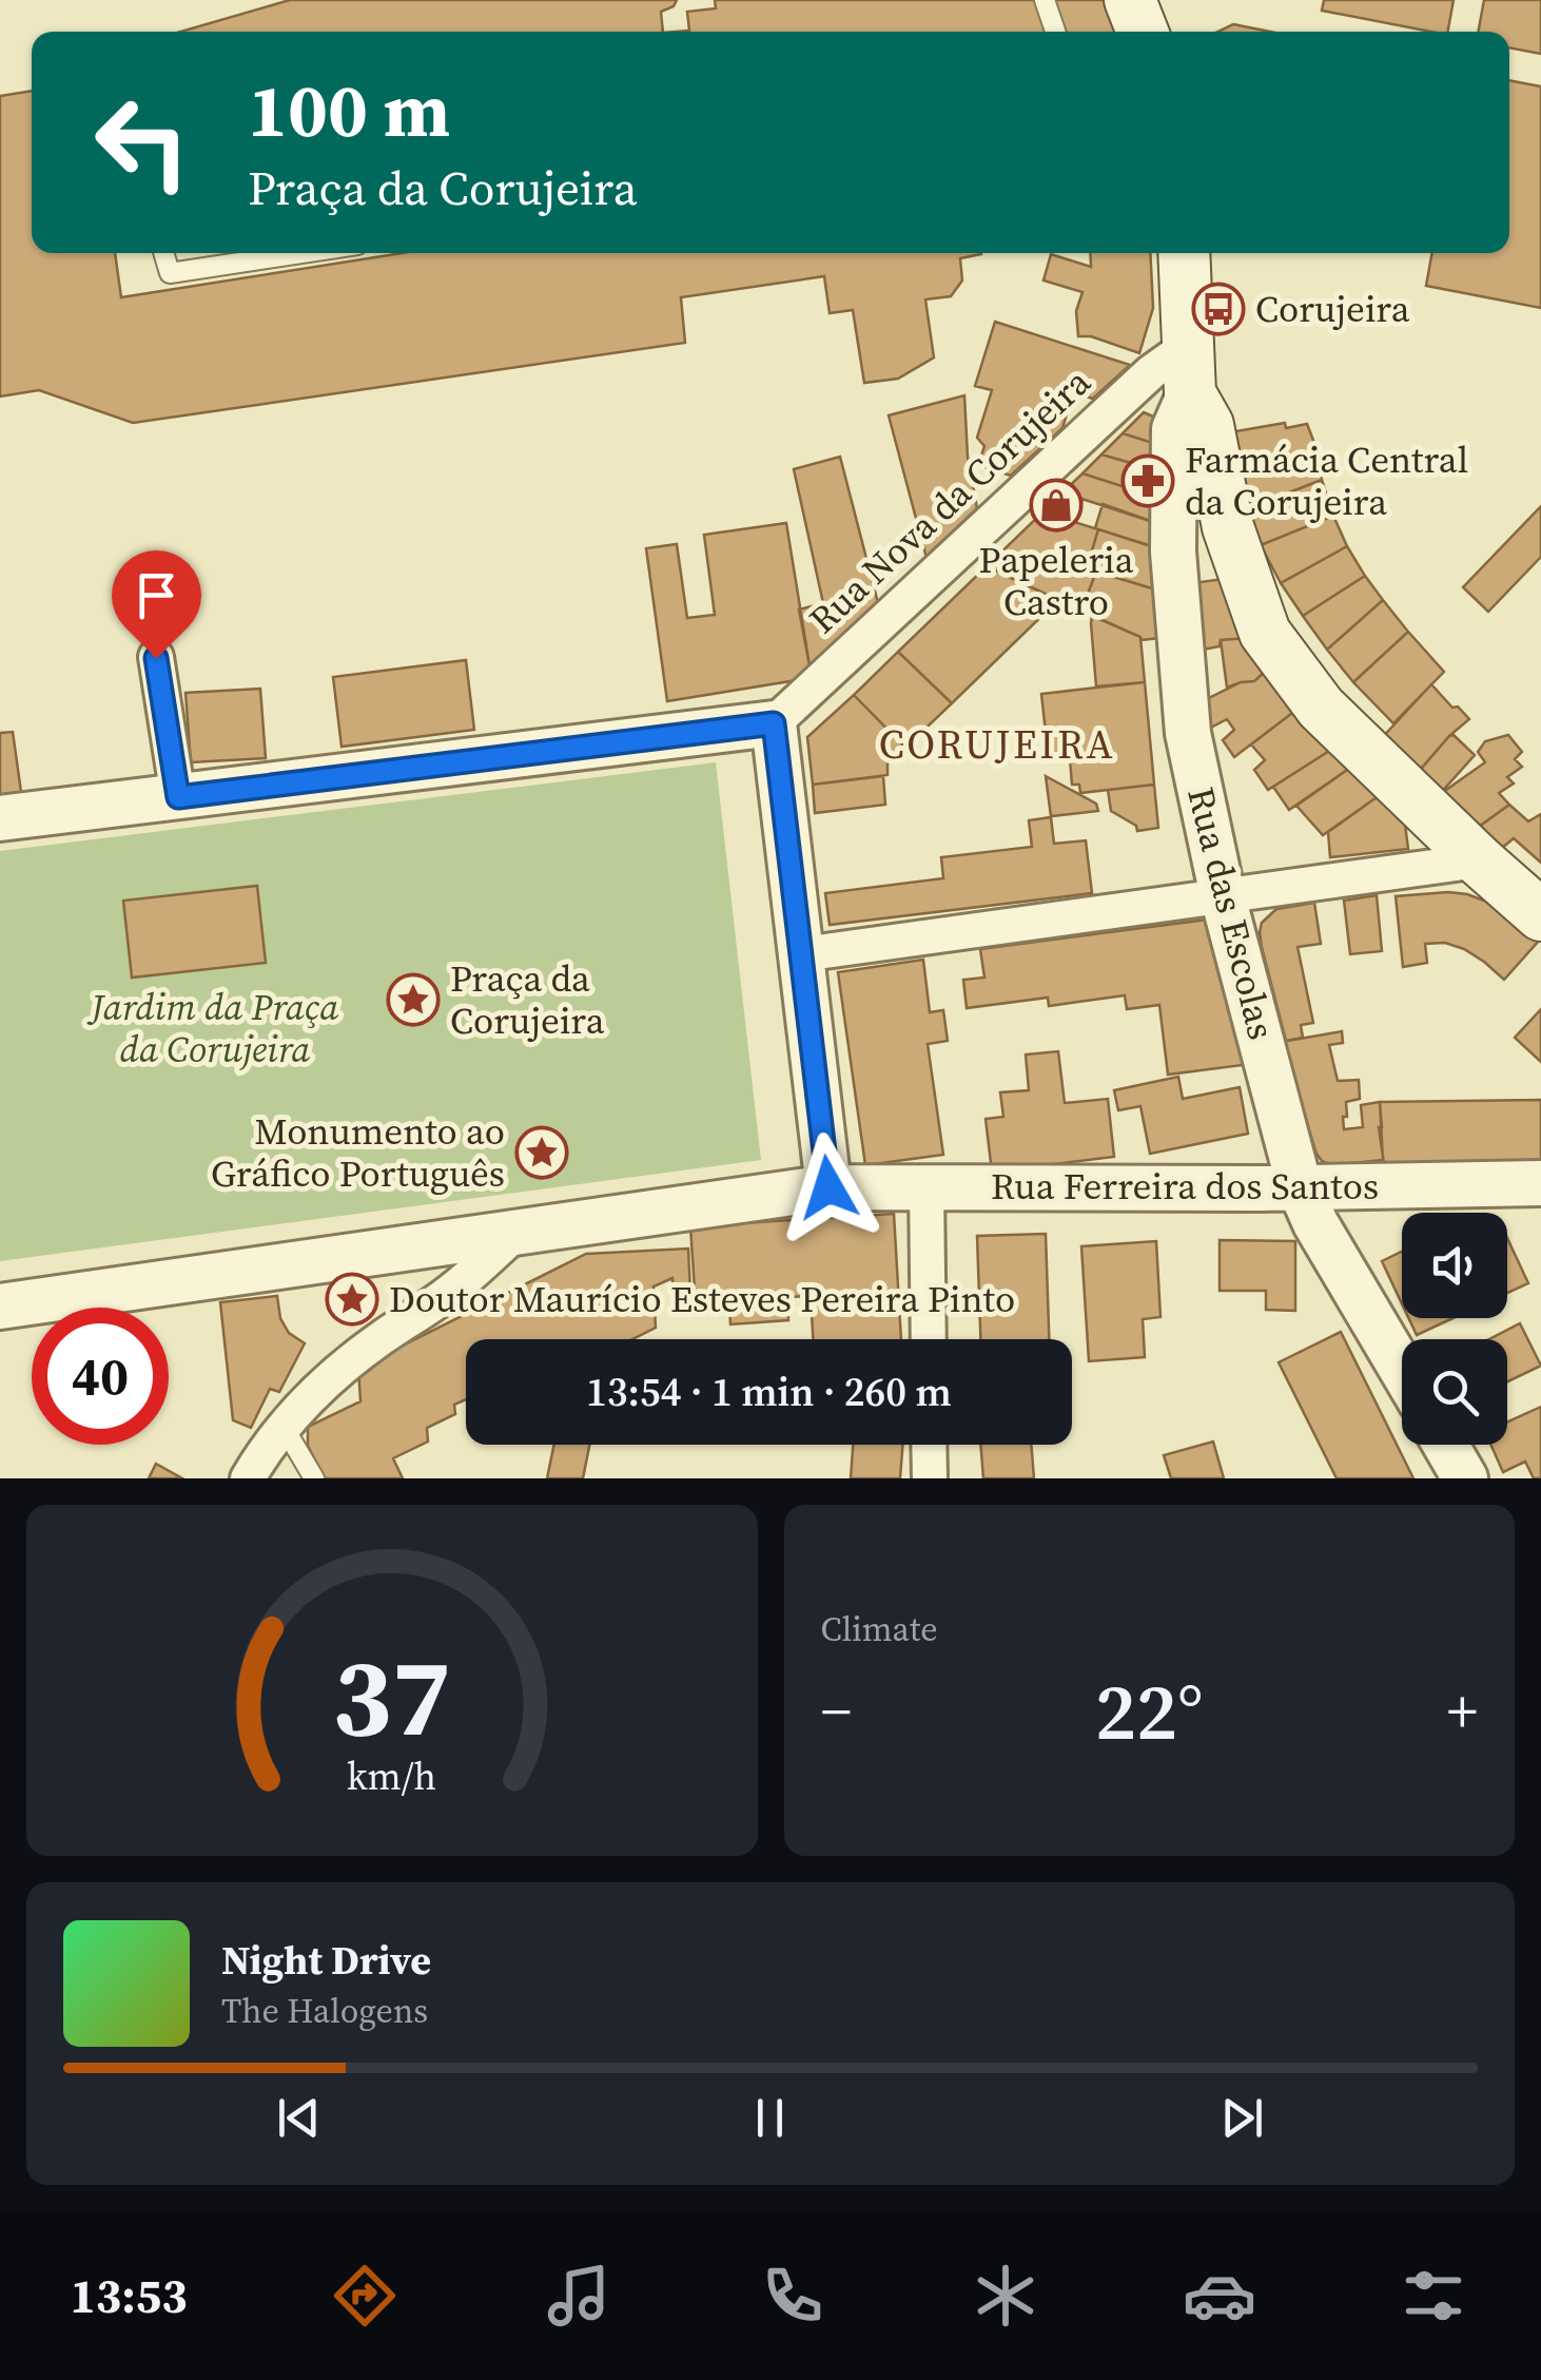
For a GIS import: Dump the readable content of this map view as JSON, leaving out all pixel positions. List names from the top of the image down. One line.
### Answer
{"streets":{"street":["Rua Nova da Corujeira","Rua das Escolas","Rua Ferreira dos Santos"]},"crossings":[["Rua Nova da Corujeira","Rua das Escolas"],["Rua das Escolas","Rua Ferreira dos Santos"]],"districts":["CORUJEIRA"],"parks":["Jardim da Praça da Corujeira"],"places":{"bus stop":["Corujeira"],"pharmacy":["Farmácia Central da Corujeira"],"shop":["Papeleria Castro"],"place":["Praça da Corujeira","Monumento ao Gráfico Português","Doutor Maurício Esteves Pereira Pinto"]},"page":{"turn":["100 m","Praça da Corujeira"],"limit":"40","trip":"13:54 · 1 min · 260 m","tile":"Climate","heat":["−","22°","+"],"song":["Night Drive","The Halogens"],"tabs":"13:53","gauge":["37","km/h"]}}
